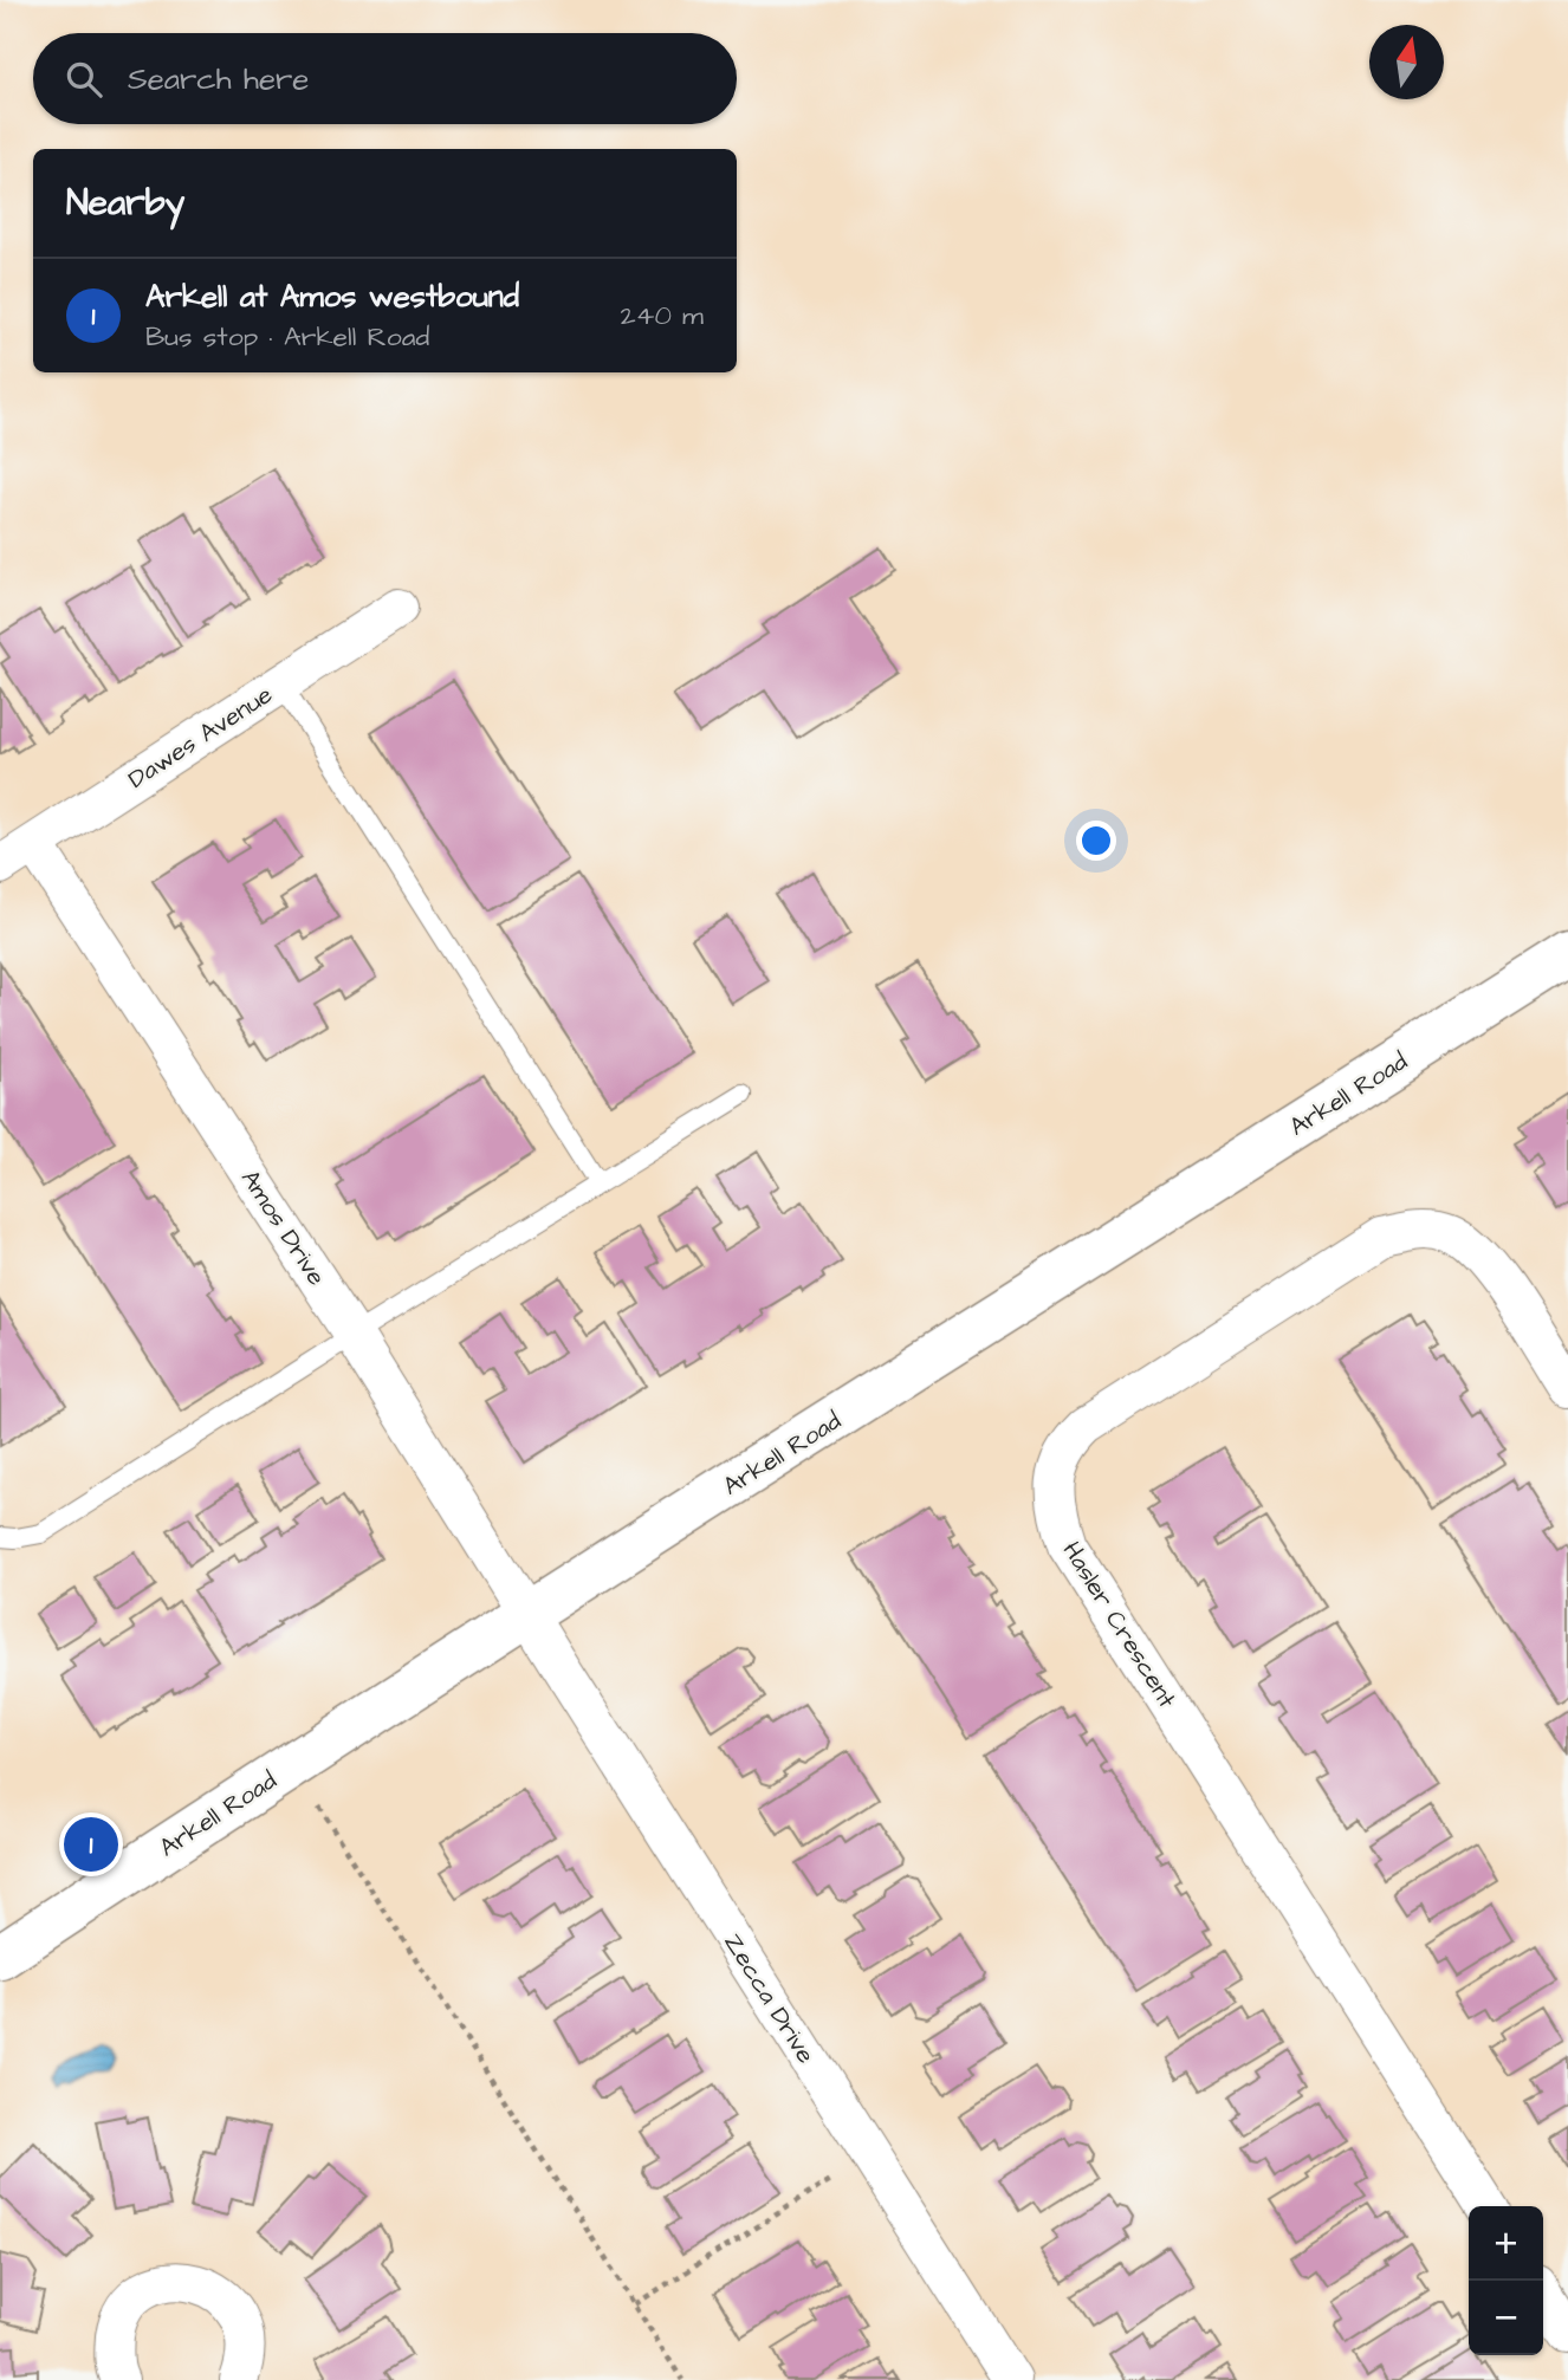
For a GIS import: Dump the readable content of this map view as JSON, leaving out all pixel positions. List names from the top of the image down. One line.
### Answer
{"streets":{"main road":["Arkell Road"],"street":["Dawes Avenue","Amos Drive","Hasler Crescent","Zecca Drive"]},"crossings":[["Dawes Avenue","Amos Drive"],["Arkell Road","Amos Drive"],["Arkell Road","Zecca Drive"],["Amos Drive","Zecca Drive"]],"north":"top","page":{"search":"Search here","heading":"Nearby","list":[{"mark":"1","name":"Arkell at Amos westbound","note":"Bus stop · Arkell Road","value":"240 m"}],"pins":"1","map_buttons":["+","−"]}}
